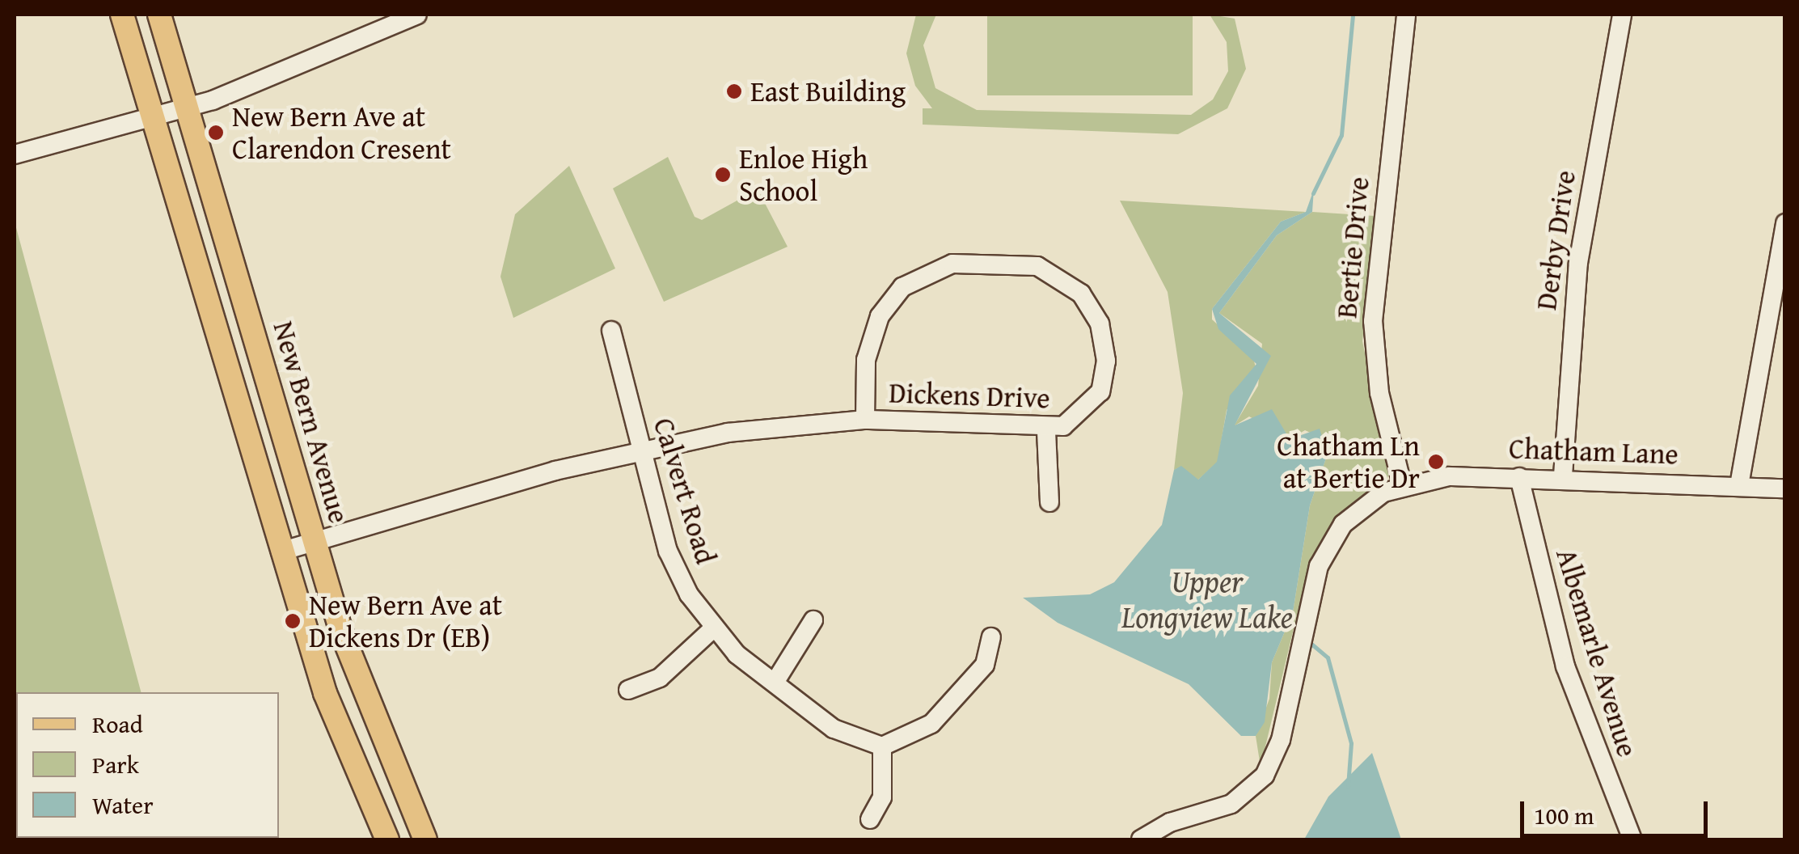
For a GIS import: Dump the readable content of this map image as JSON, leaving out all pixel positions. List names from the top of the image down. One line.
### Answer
{"streets":{"main road":["New Bern Avenue"],"street":["Derby Drive","Bertie Drive","Dickens Drive","Chatham Lane","Calvert Road","Albemarle Avenue"]},"crossings":[["Derby Drive","Chatham Lane"],["Bertie Drive","Chatham Lane"],["Dickens Drive","New Bern Avenue"],["Dickens Drive","Calvert Road"],["Chatham Lane","Albemarle Avenue"]],"water":["Upper Longview Lake"],"places":["East Building","New Bern Ave at Clarendon Cresent","Enloe High School","Chatham Ln at Bertie Dr","New Bern Ave at Dickens Dr (EB)"],"legend":["Road","Park","Water"],"scale_bar":"100 m"}
